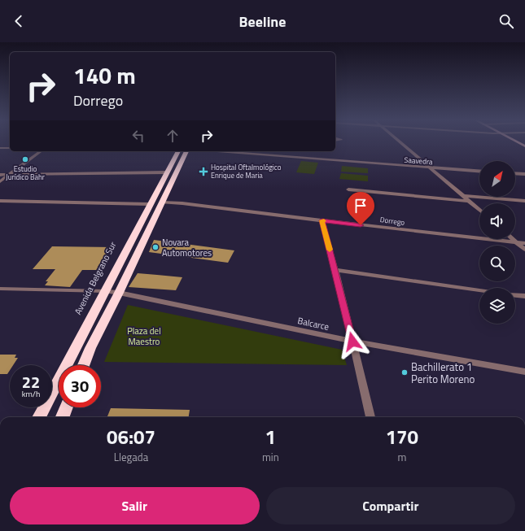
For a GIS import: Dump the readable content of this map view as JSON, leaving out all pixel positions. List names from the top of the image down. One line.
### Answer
{"streets":{"highway":["Avenida Belgrano Sur"],"street":["Saavedra","Dorrego","Balcarce"]},"crossings":[["Avenida Belgrano Sur","Balcarce"]],"parks":["Plaza del Maestro"],"places":{"other":["Estudio Jurídico Bahr","Novara Automotores","Bachillerato 1 Perito Moreno"],"health":["Hospital Oftalmológico Enrique de Maria"]},"north":"top right","page":{"header":"Beeline","turn":["140 m","Dorrego"],"speed":"22 km/h","limit":"30","eta":["06:07","Llegada","1","min","170","m"],"buttons":["Salir","Compartir"]}}
